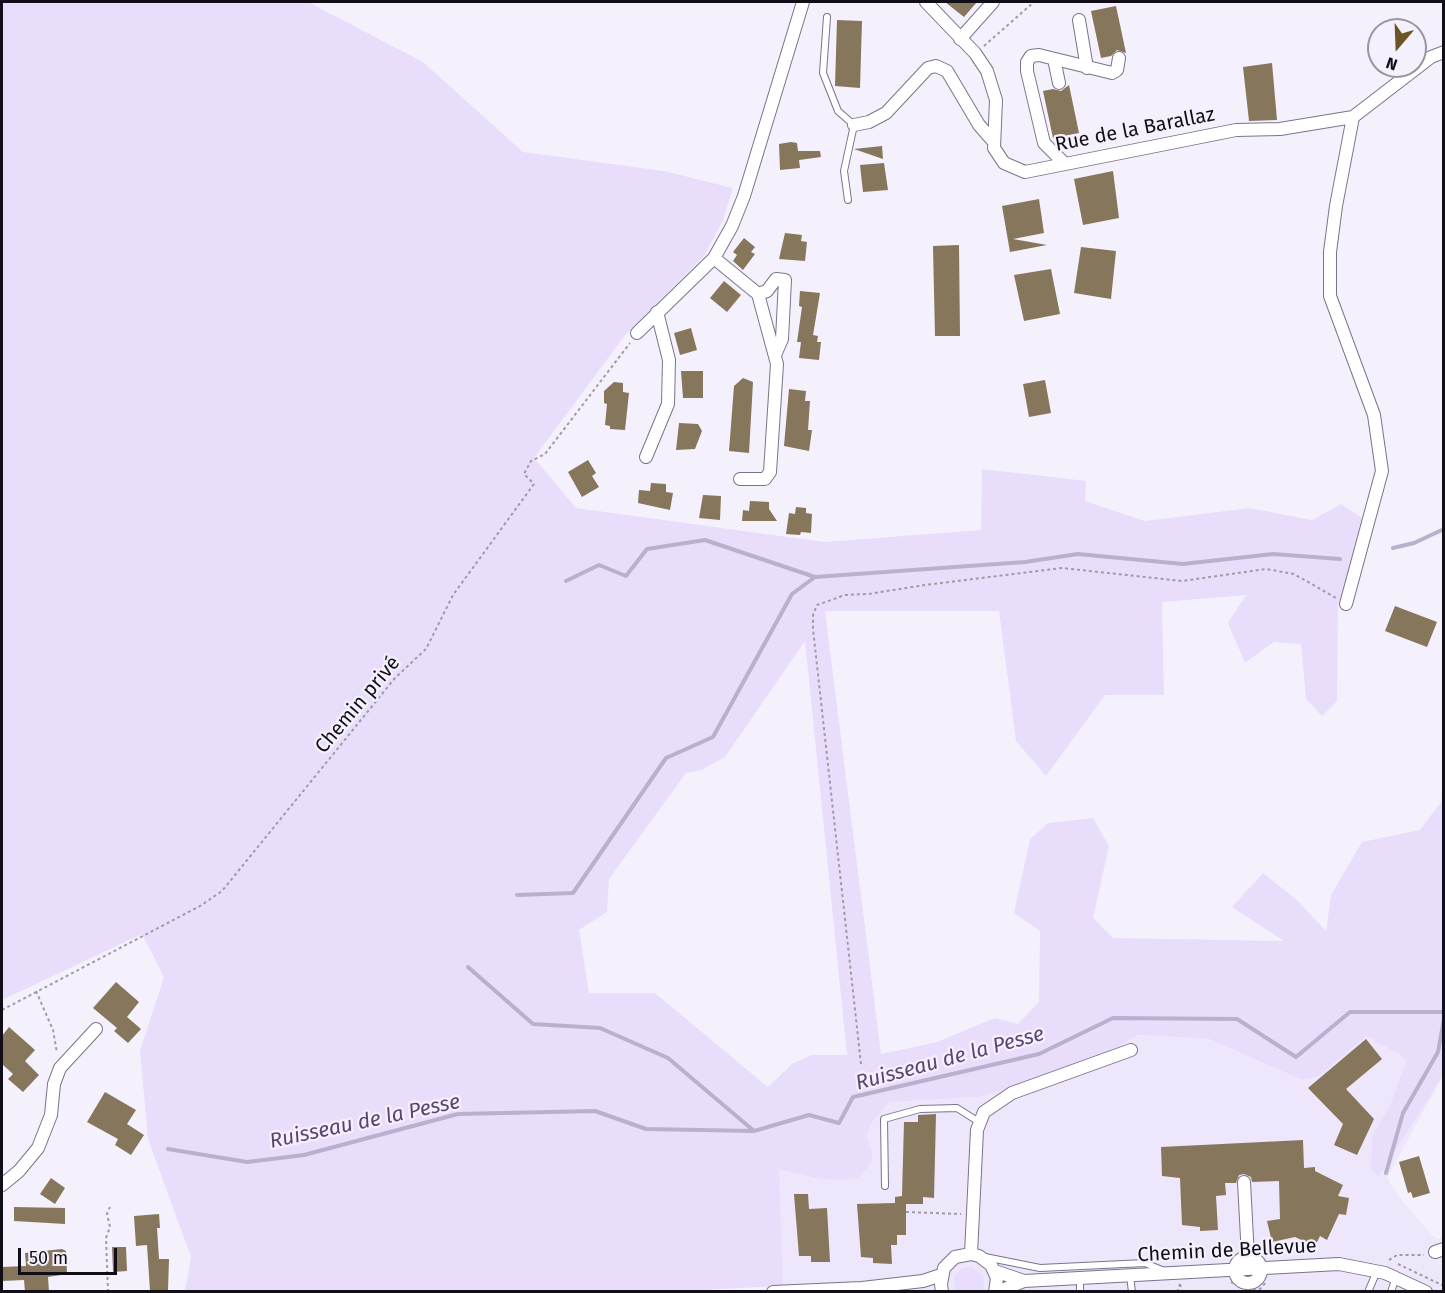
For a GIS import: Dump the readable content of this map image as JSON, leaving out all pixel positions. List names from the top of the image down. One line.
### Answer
{"streets":{"street":["Rue de la Barallaz","Chemin de Bellevue"],"path":["Chemin privé"]},"water":["Ruisseau de la Pesse"],"scale_bar":"50 m","north":"bottom"}
